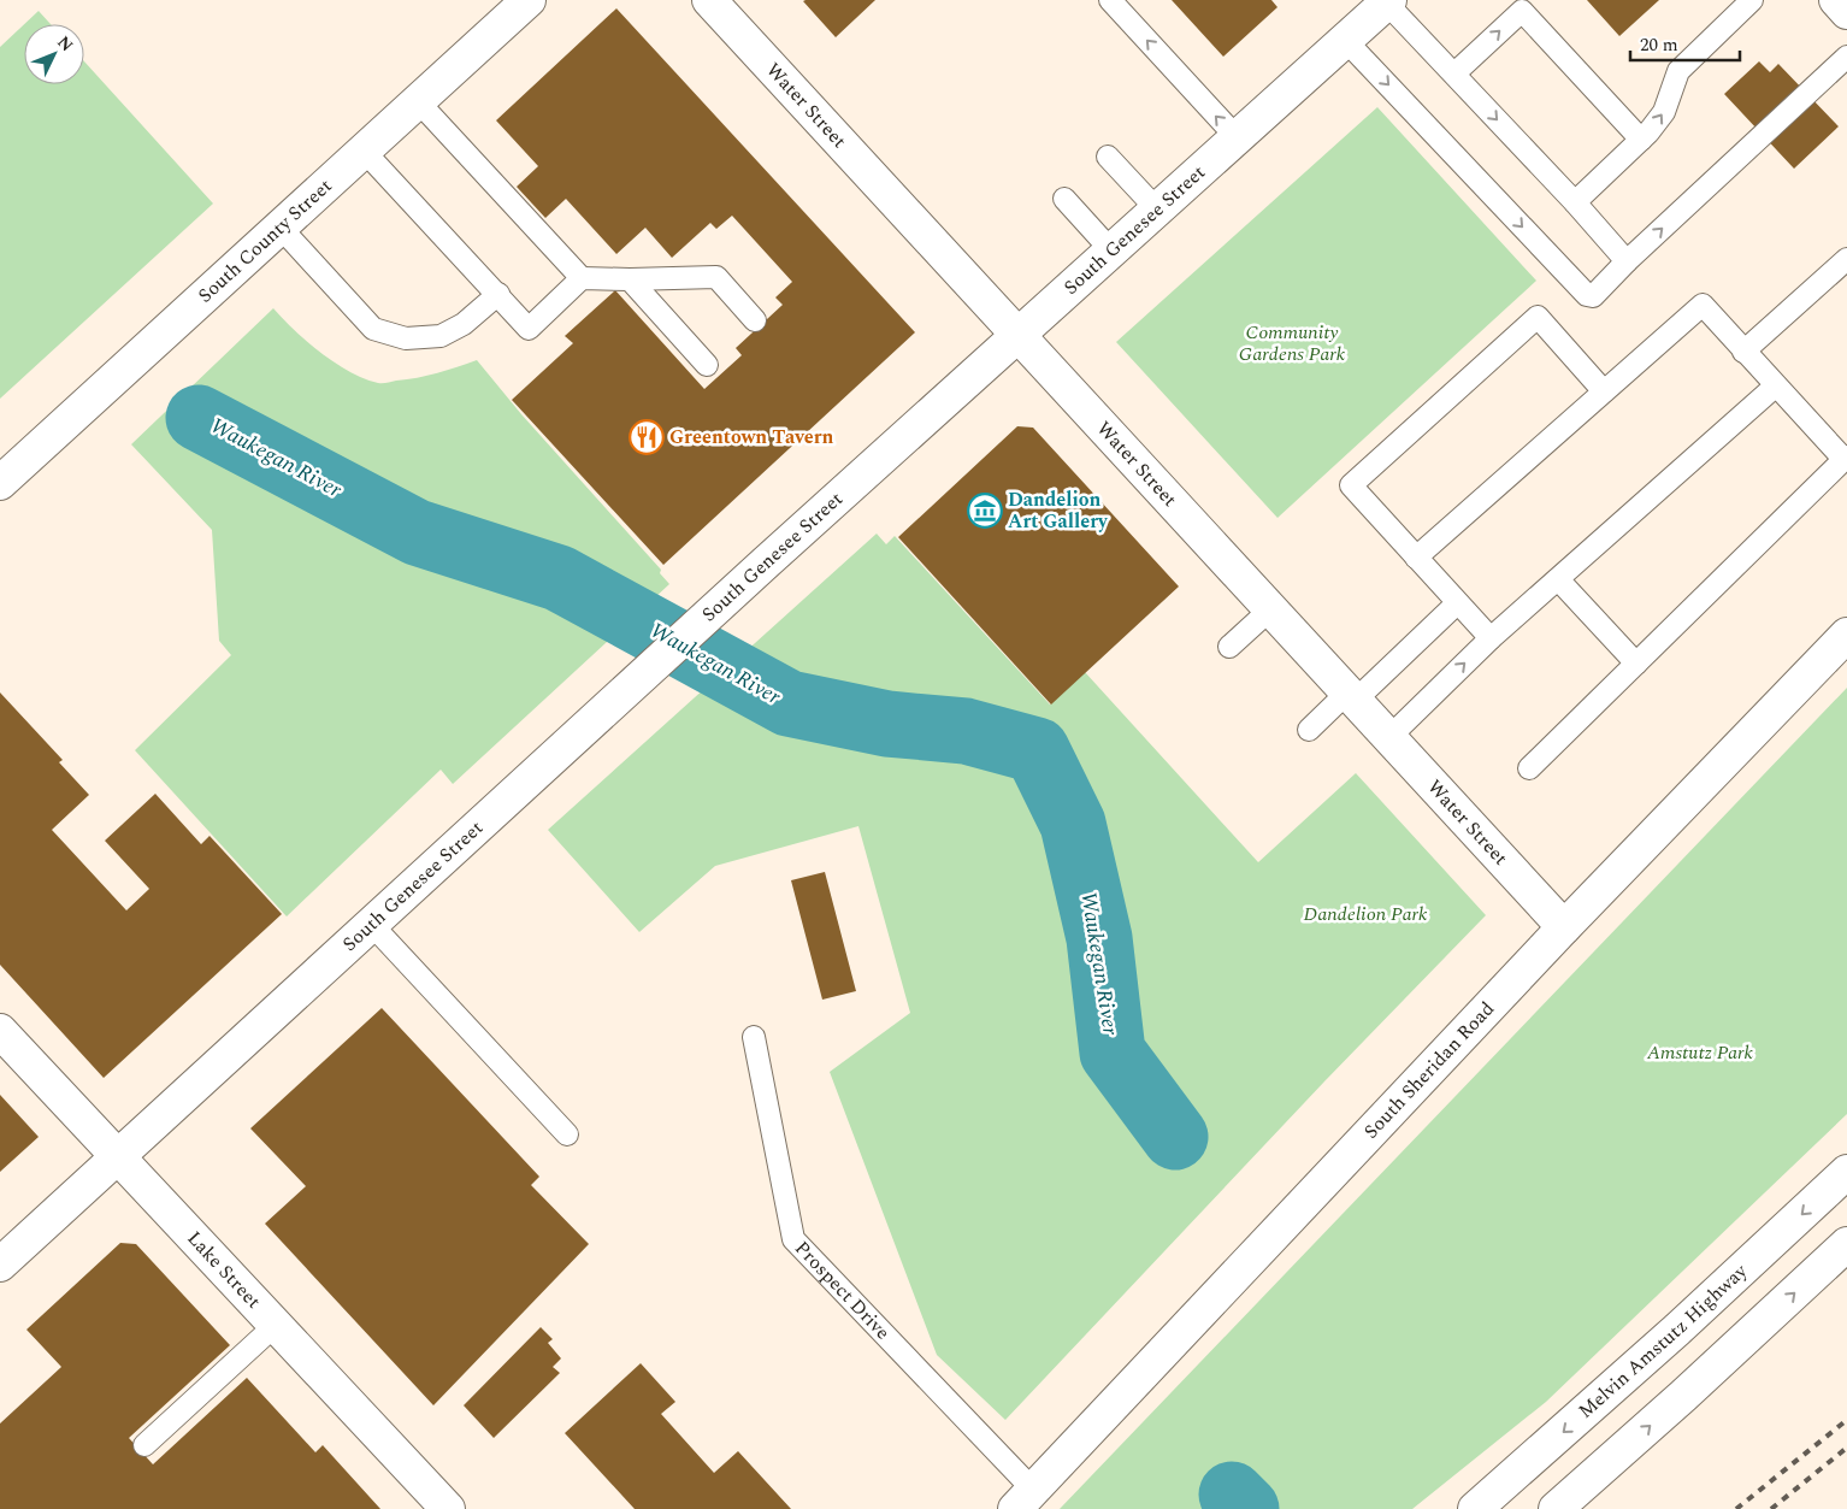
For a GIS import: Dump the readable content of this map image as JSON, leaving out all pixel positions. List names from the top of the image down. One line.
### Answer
{"streets":{"main road":["Water Street","South Genesee Street","South County Street","South Sheridan Road","Lake Street","Melvin Amstutz Highway"],"lane":["Prospect Drive"]},"crossings":[["Water Street","South Genesee Street"],["Water Street","South Sheridan Road"],["South Genesee Street","Lake Street"],["South Sheridan Road","Prospect Drive"]],"water":["Waukegan River"],"parks":["Community Gardens Park","Dandelion Park","Amstutz Park"],"places":{"restaurant":["Greentown Tavern"],"museum":["Dandelion Art Gallery"]},"scale_bar":"20 m","north":"top right"}
